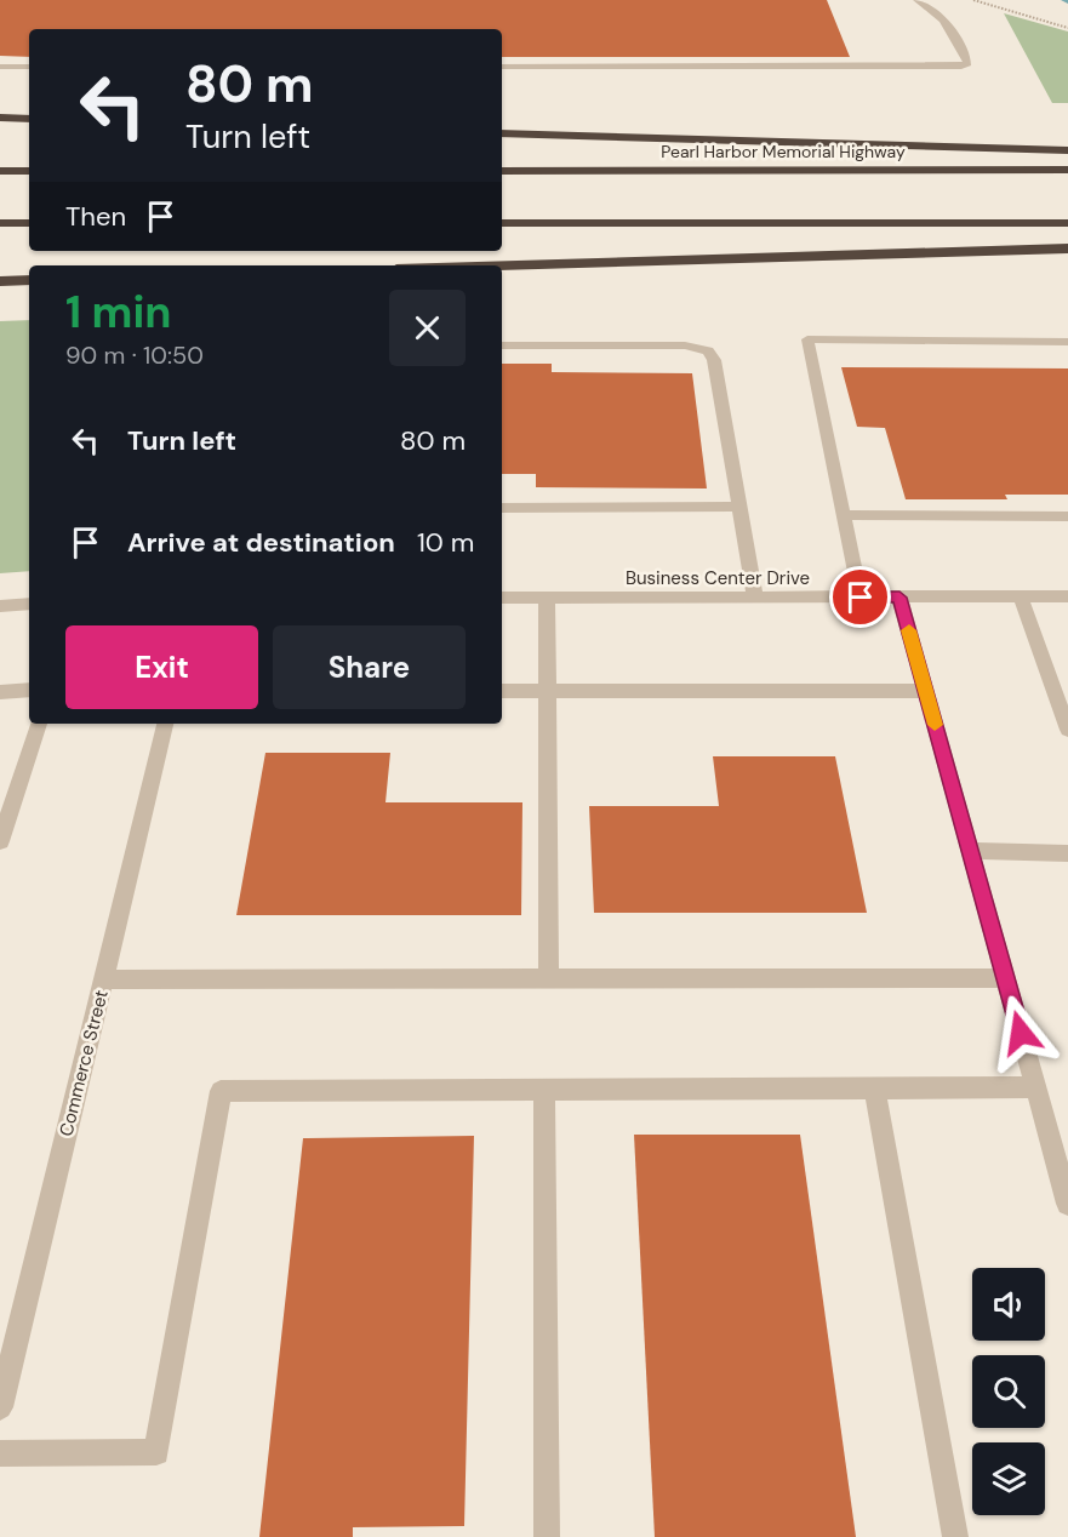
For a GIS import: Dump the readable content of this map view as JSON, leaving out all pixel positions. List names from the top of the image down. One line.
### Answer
{"streets":{"highway":["Pearl Harbor Memorial Highway"],"street":["Business Center Drive","Commerce Street"]},"page":{"turn":["80 m","Turn left"],"then":"Then","heading":["1 min","90 m · 10:50"],"list":[{"name":"Turn left","value":"80 m"},{"name":"Arrive at destination","value":"10 m"}],"buttons":["Exit","Share"]}}
